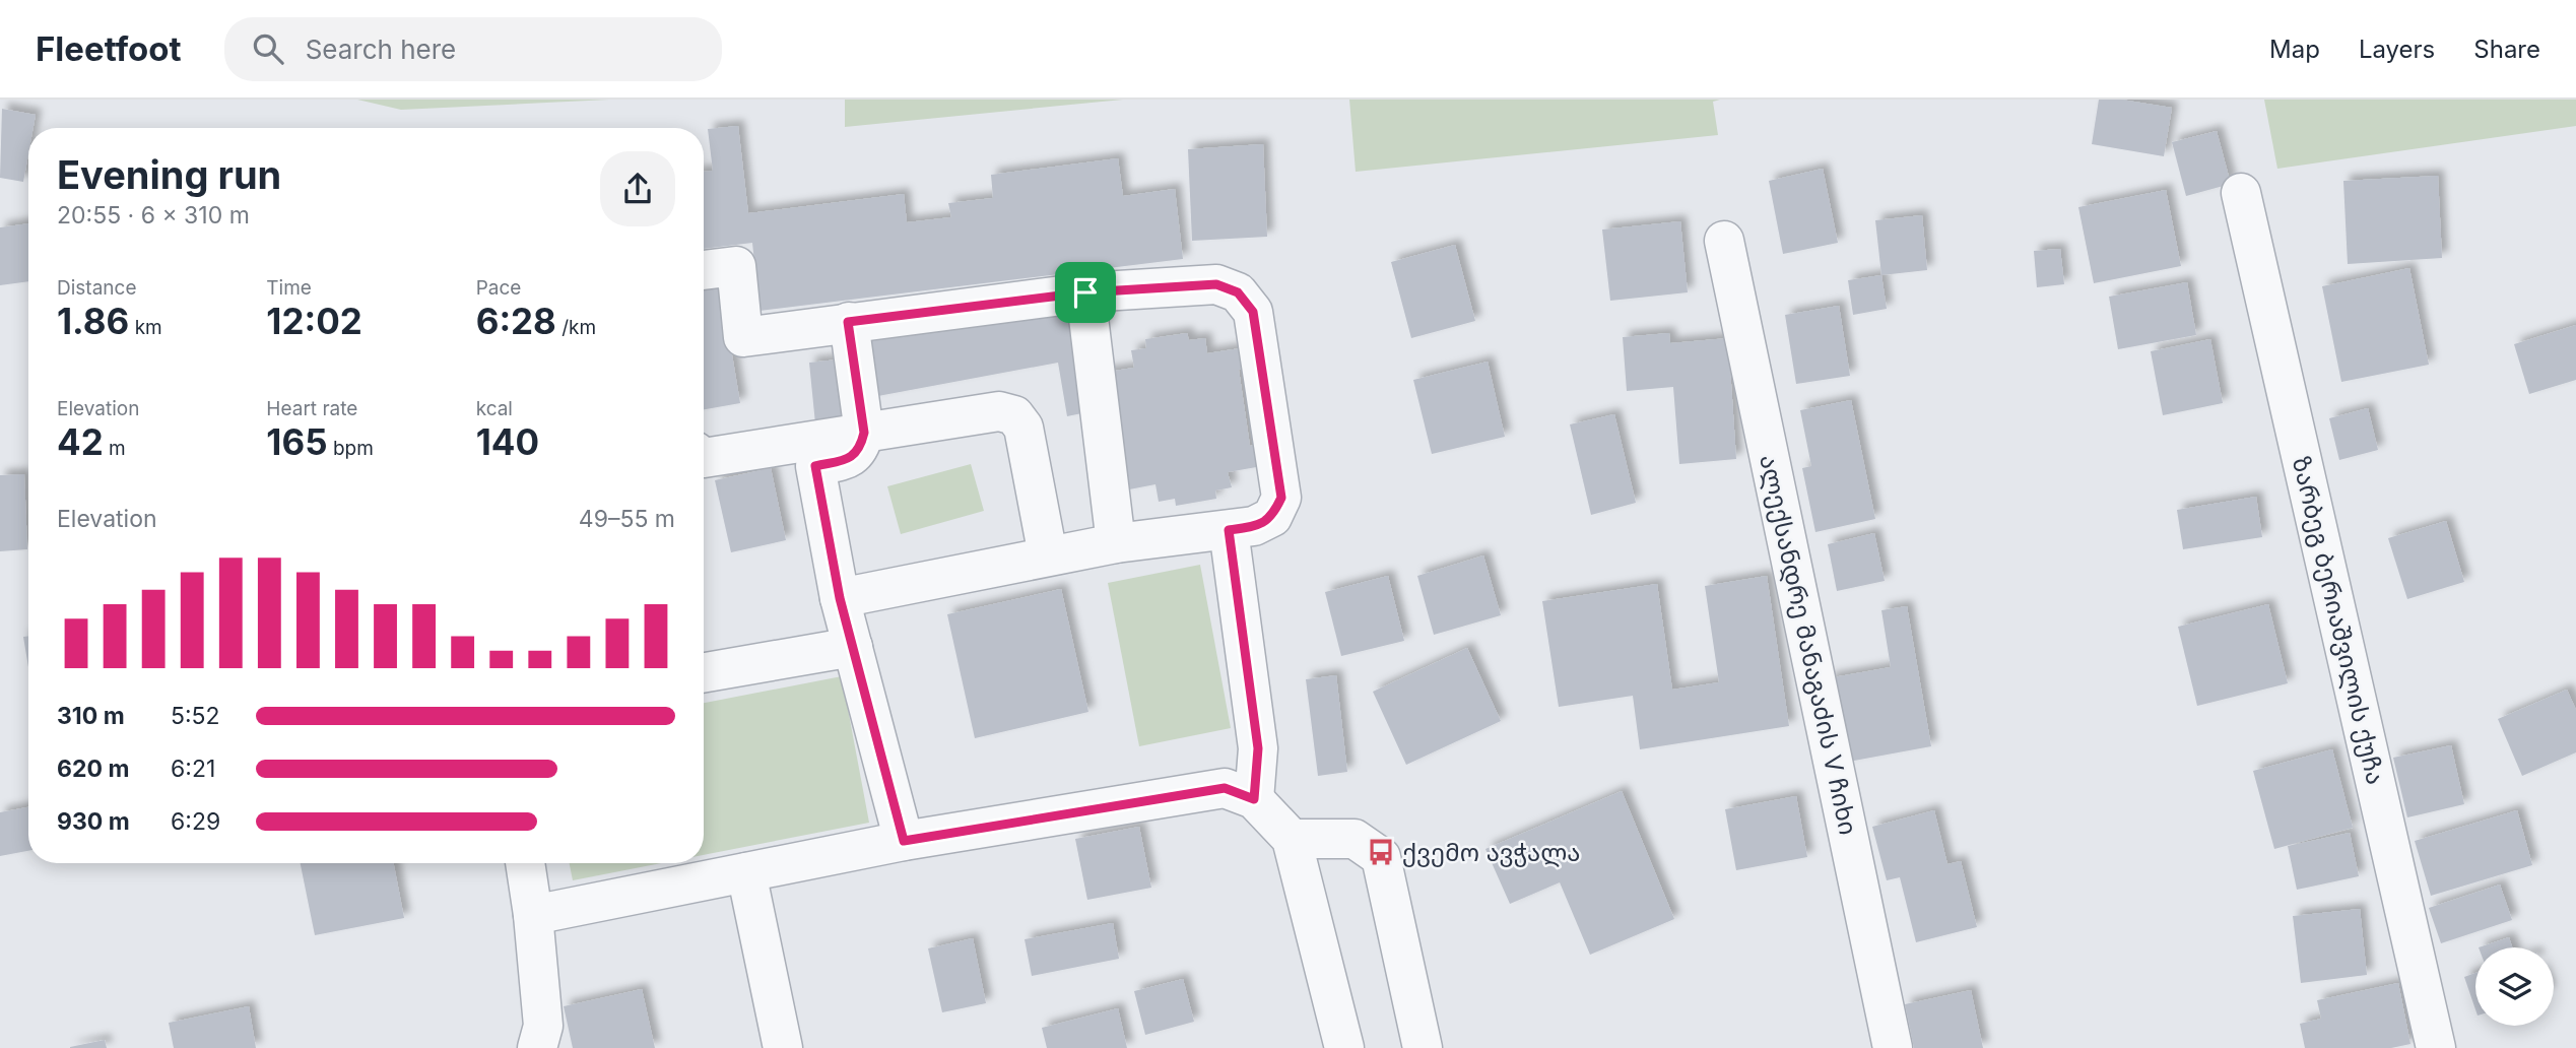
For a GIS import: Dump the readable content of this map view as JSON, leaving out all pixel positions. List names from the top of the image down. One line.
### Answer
{"streets":{"street":["ზარბეგ ბერიაშვილის ქუჩა","ალექსანდრე მანაგაძის V ჩიხი"]},"places":{"bus stop":["ქვემო ავჭალა"]},"page":{"header":"Fleetfoot","search":"Search here","nav":["Map","Layers","Share"],"heading":["Evening run","20:55 · 6 × 310 m"],"stats":[["Distance","1.86 km"],["Time","12:02"],["Pace","6:28 /km"],["Elevation","42 m"],["Heart rate","165 bpm"],["kcal","140"]],"chart":["Elevation","49–55 m"],"list":[{"name":"310 m","note":"5:52"},{"name":"620 m","note":"6:21"},{"name":"930 m","note":"6:29"}]}}
